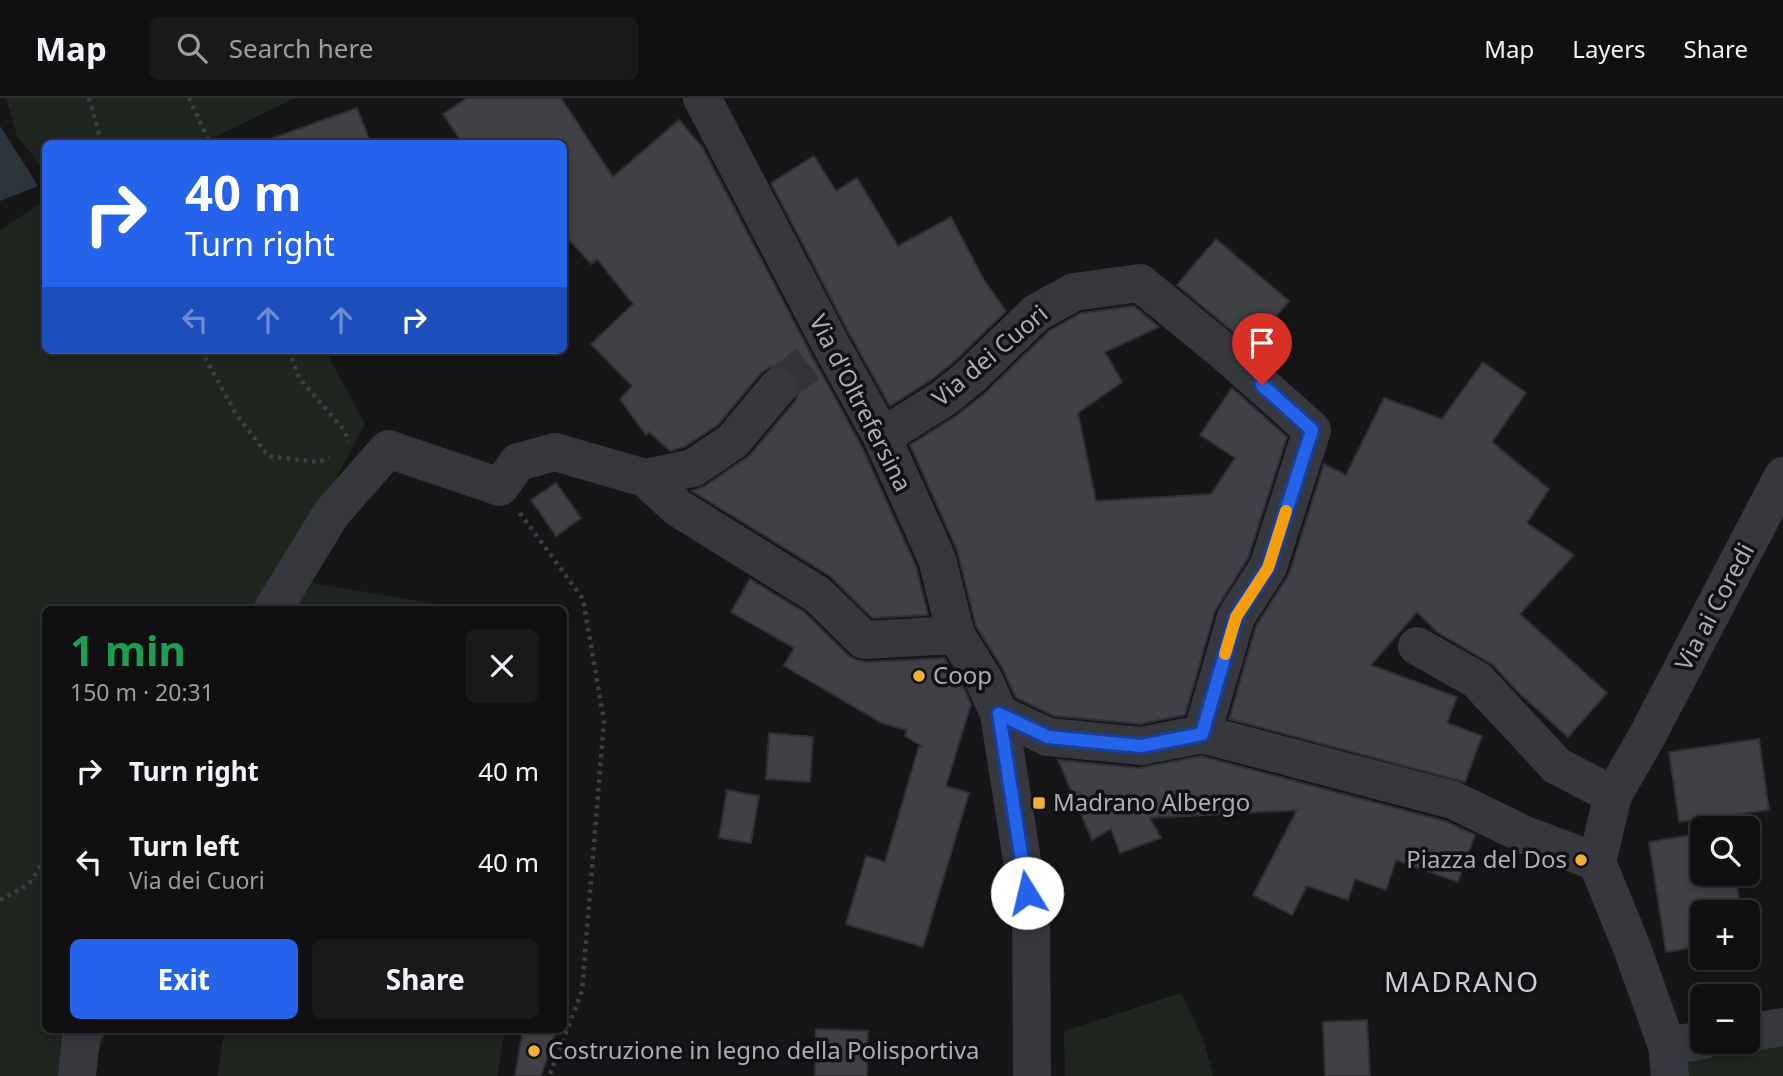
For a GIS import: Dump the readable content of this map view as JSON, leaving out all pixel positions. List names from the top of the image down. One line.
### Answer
{"streets":{"street":["Via dei Cuori","Via d'Oltrefersina","Via ai Coredi"]},"crossings":[["Via dei Cuori","Via d'Oltrefersina"]],"districts":["MADRANO"],"places":{"other":["Coop","Piazza del Dos","Costruzione in legno della Polisportiva"],"transit":["Madrano Albergo"]},"page":{"header":"Map","search":"Search here","nav":["Map","Layers","Share"],"turn":["40 m","Turn right"],"heading":["1 min","150 m · 20:31"],"list":[{"name":"Turn right","value":"40 m"},{"name":"Turn left","note":"Via dei Cuori","value":"40 m"}],"map_buttons":["+","−"],"buttons":["Exit","Share"]}}
